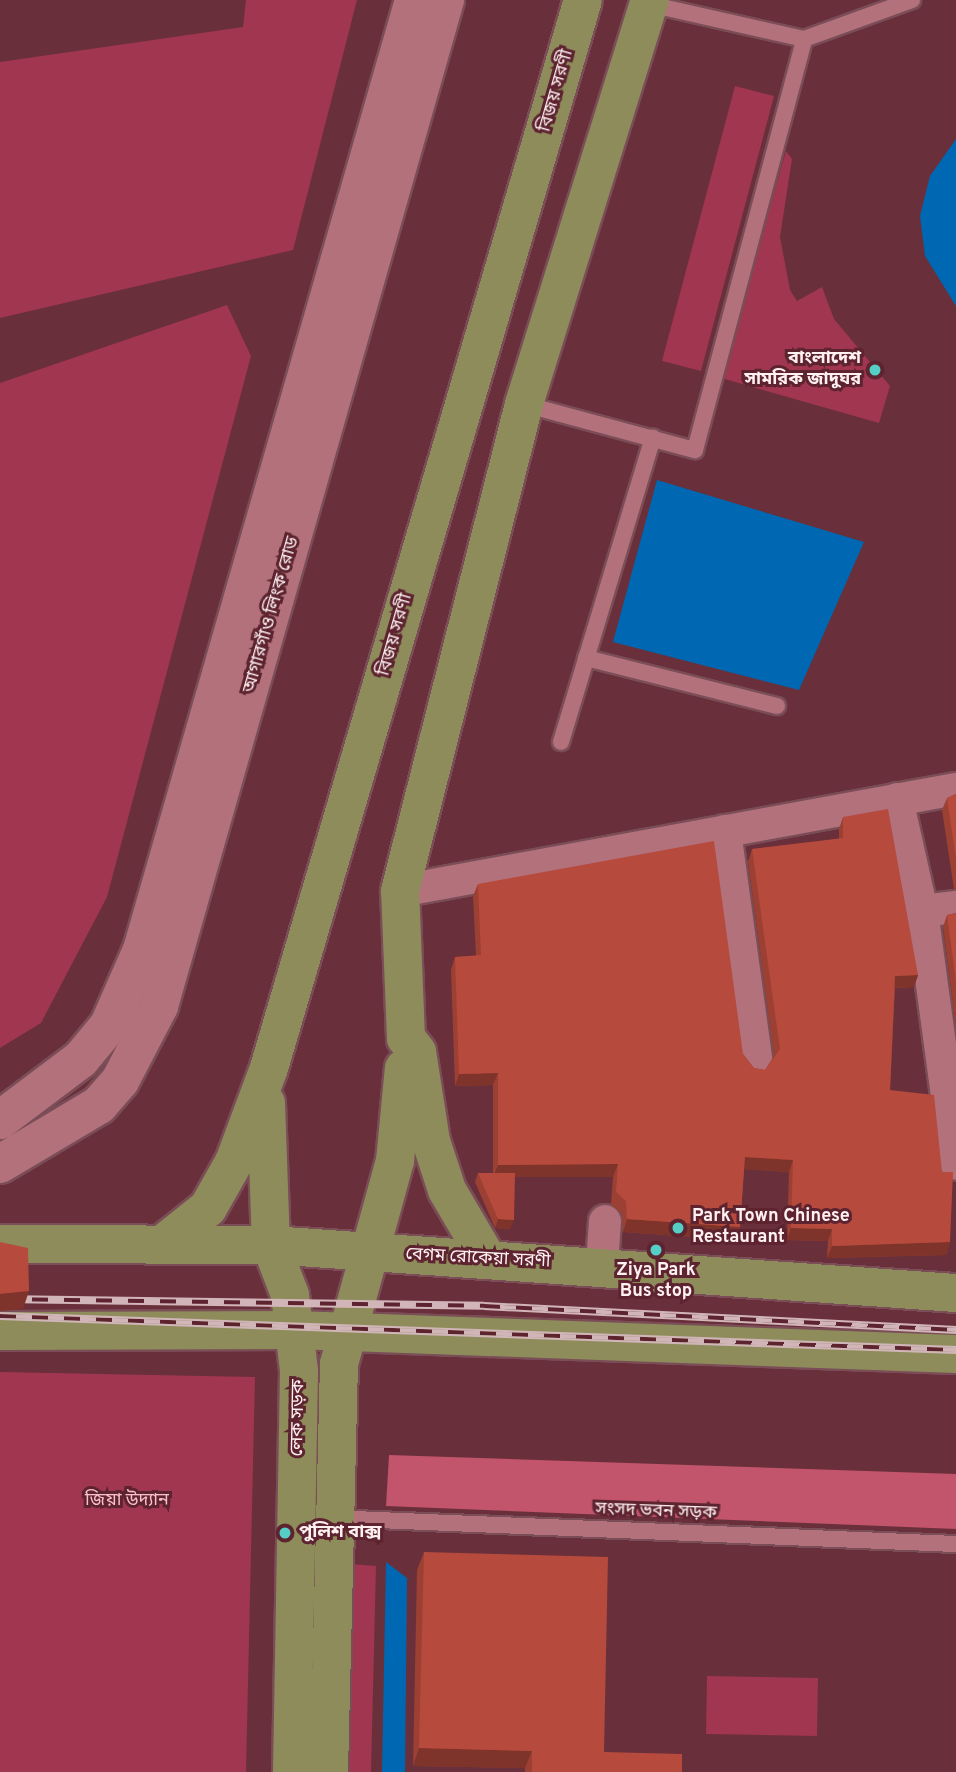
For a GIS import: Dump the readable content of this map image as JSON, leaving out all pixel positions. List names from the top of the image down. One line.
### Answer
{"streets":{"main road":["বিজয় সরণী","আগারগাঁও লিংক রোড","বেগম রোকেয়া সরণী","লেক সড়ক"],"lane":["সংসদ ভবন সড়ক"]},"crossings":[["বিজয় সরণী","বেগম রোকেয়া সরণী"],["বিজয় সরণী","লেক সড়ক"],["বেগম রোকেয়া সরণী","লেক সড়ক"]],"parks":["জিয়া উদ্যান"],"places":["বাংলাদেশ সামরিক জাদুঘর","Park Town Chinese Restaurant","Ziya Park Bus stop","পুলিশ বাক্স"]}
